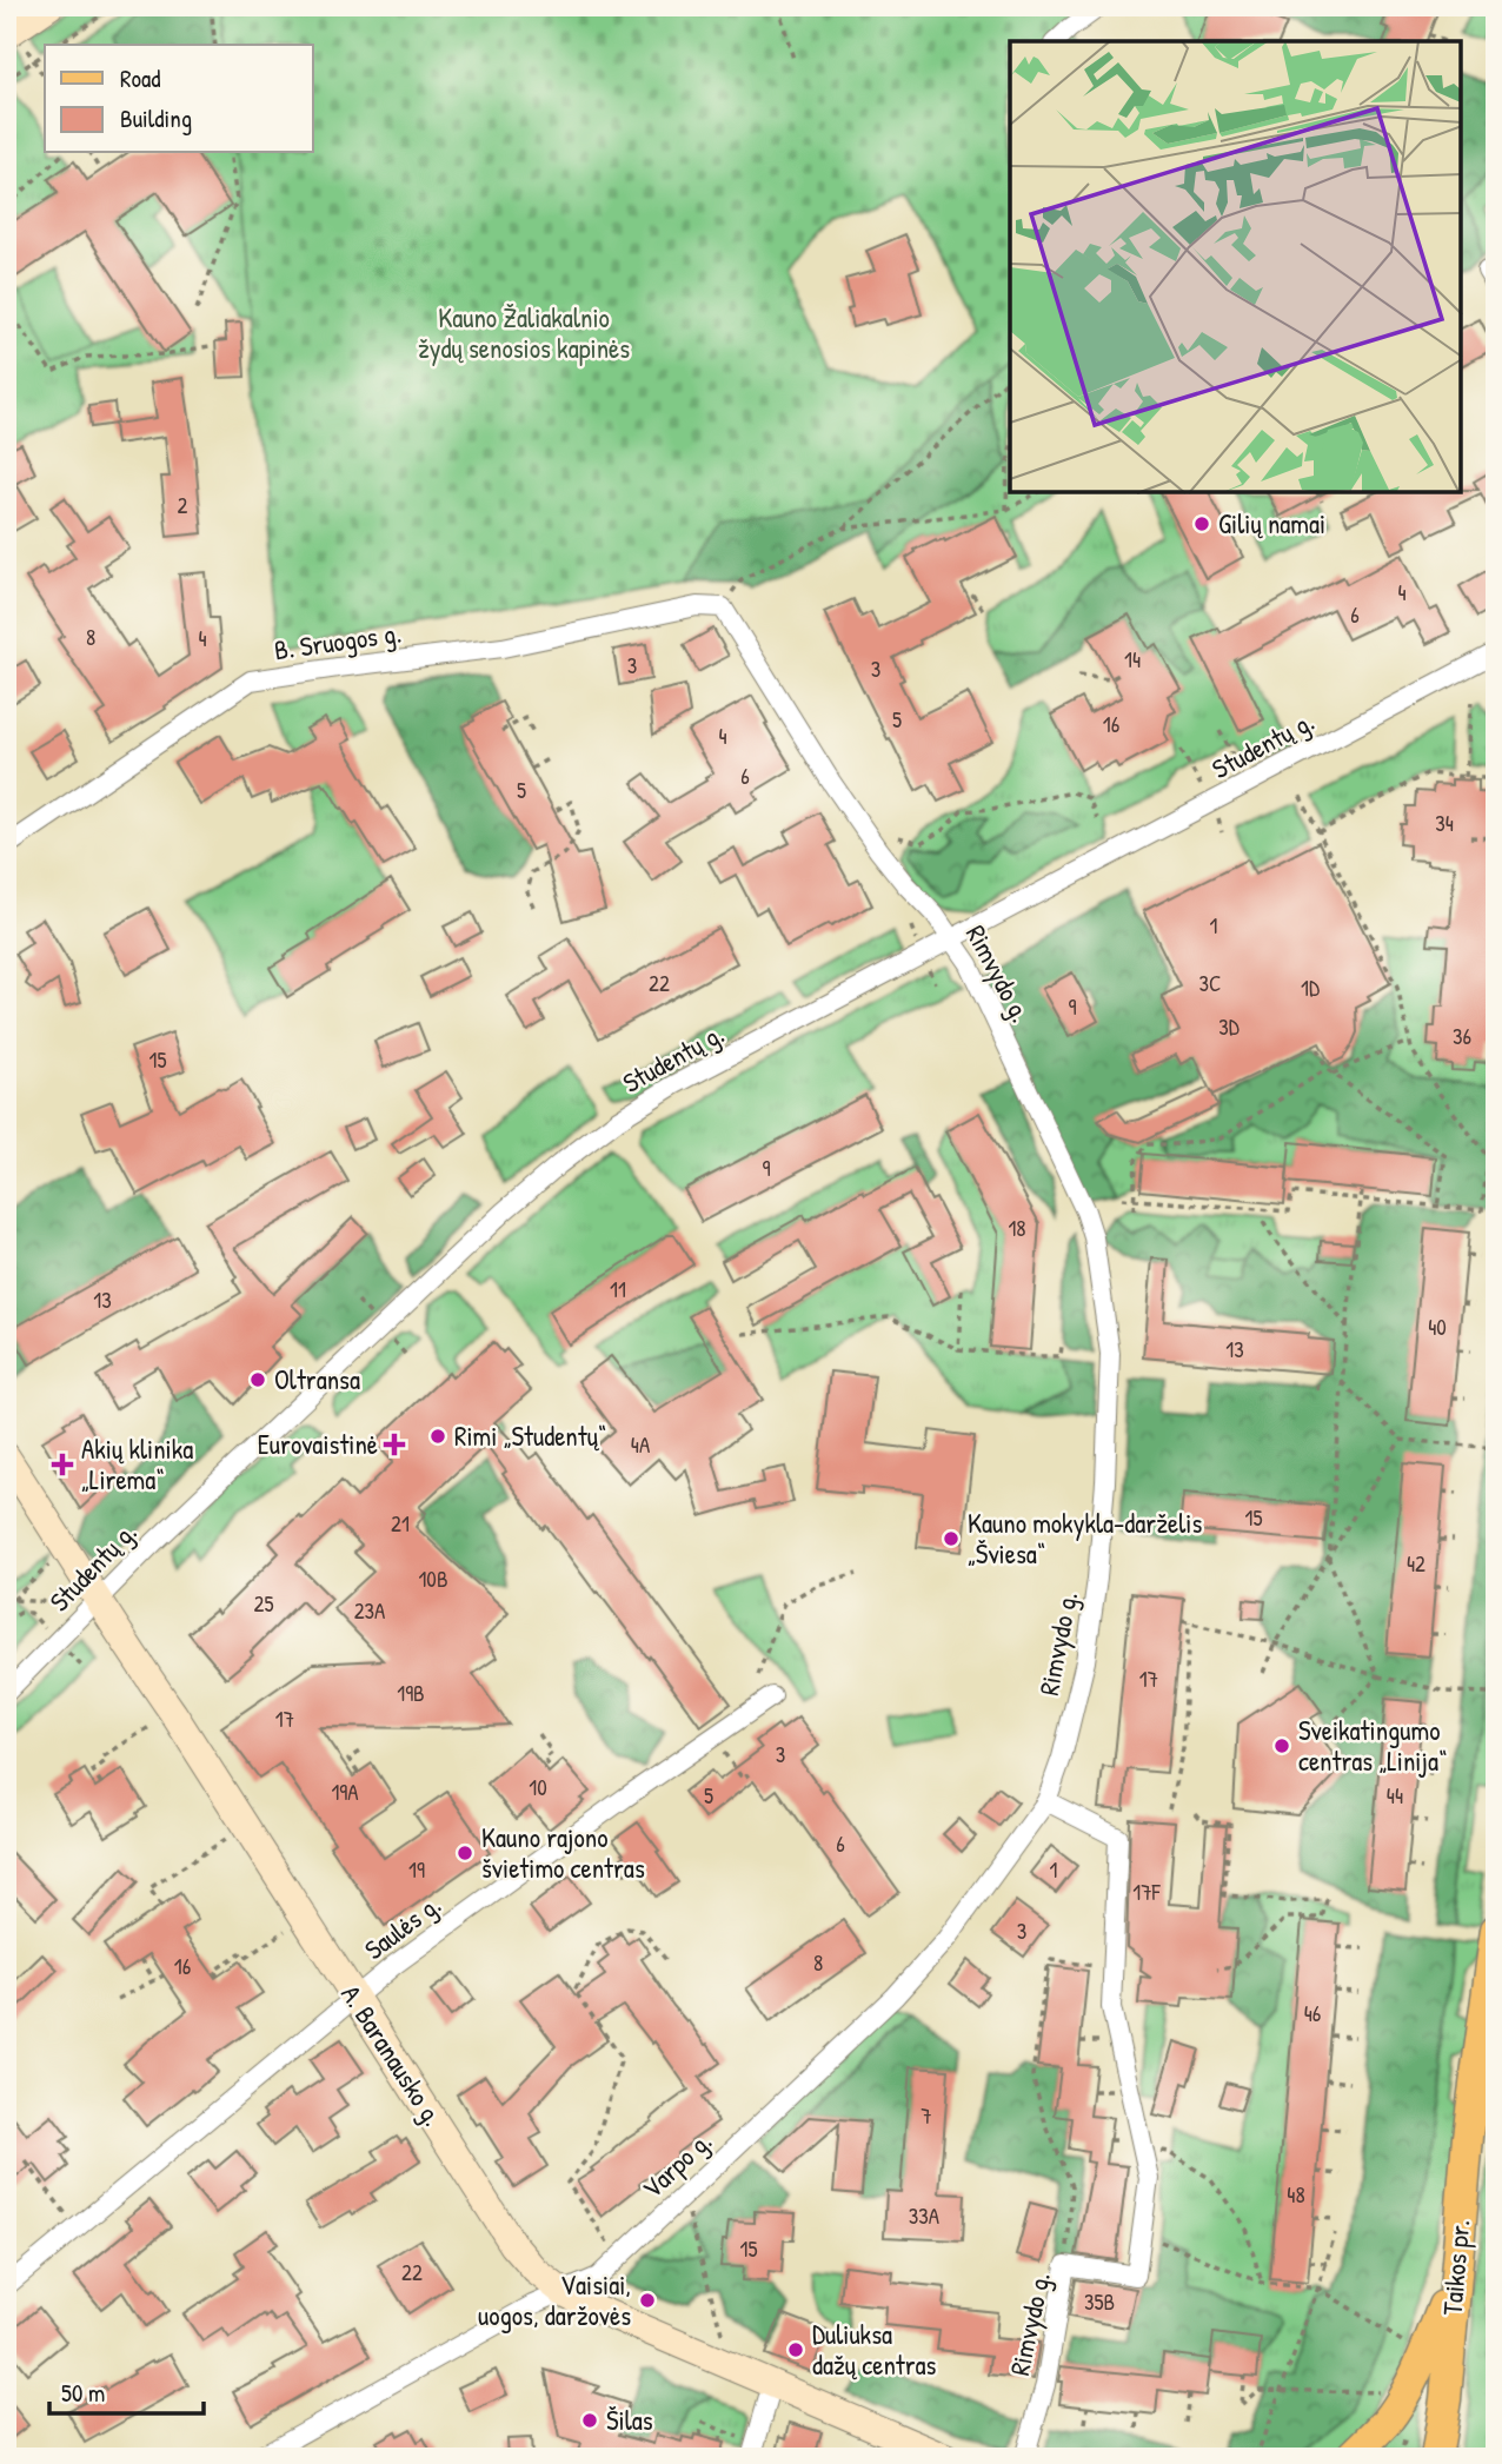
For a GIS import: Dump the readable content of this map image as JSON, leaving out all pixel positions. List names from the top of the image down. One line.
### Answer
{"streets":{"main road":["Taikos pr."],"street":["B. Sruogos g.","Studentų g.","Rimvydo g.","Saulės g.","A. Baranausko g.","Varpo g."]},"crossings":[["B. Sruogos g.","Rimvydo g."],["Studentų g.","Rimvydo g."],["Studentų g.","A. Baranausko g."],["Rimvydo g.","Varpo g."],["Saulės g.","A. Baranausko g."],["A. Baranausko g.","Varpo g."]],"parks":["Kauno Žaliakalnio žydų senosios kapinės"],"places":{"other":["Gilių namai","Oltransa","Rimi „Studentų“","Kauno mokykla-darželis „Šviesa“","Sveikatingumo centras „Linija“","Kauno rajono švietimo centras","Vaisiai, uogos, daržovės","Duliuksa dažų centras","Šilas"],"health":["Eurovaistinė","Akių klinika „Lirema“"]},"house_numbers":["2","4","6","8","4","14","3","3","5","16","4","6","5","34","1","22","3C","1D","9","3D","36","15","9","18","11","13","40","13","4A","15","21","42","10B","25","23A","17","19B","17","3","10","19A","5","44","6","19","1","17F","3","8","16","46","7","48","33A","15","22","35B"],"legend":["Road","Building"],"scale_bar":"50 m"}
